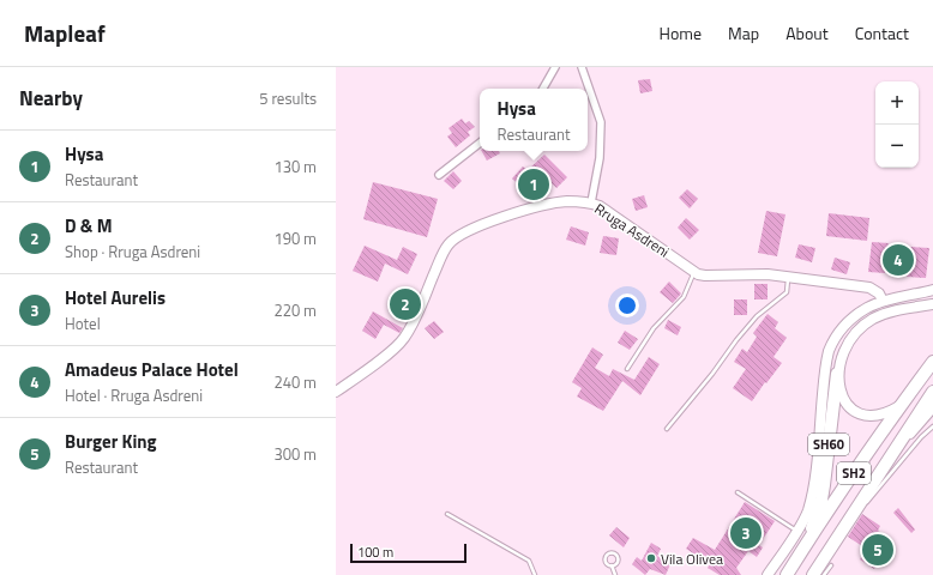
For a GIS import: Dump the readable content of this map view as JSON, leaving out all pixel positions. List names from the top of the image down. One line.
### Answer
{"streets":{"highway":["SH60","SH2"],"street":["Rruga Asdreni"]},"places":["Vila Olivea"],"scale_bar":"100 m","page":{"header":"Mapleaf","nav":["Home","Map","About","Contact"],"heading":["Nearby","5 results"],"map_buttons":["+","−"],"popup":["Hysa","Restaurant"],"list":[{"mark":"1","name":"Hysa","note":"Restaurant","value":"130 m"},{"mark":"2","name":"D & M","note":"Shop · Rruga Asdreni","value":"190 m"},{"mark":"3","name":"Hotel Aurelis","note":"Hotel","value":"220 m"},{"mark":"4","name":"Amadeus Palace Hotel","note":"Hotel · Rruga Asdreni","value":"240 m"},{"mark":"5","name":"Burger King","note":"Restaurant","value":"300 m"}],"pins":["1","4","2","3","5"],"scale":"100 m"}}
